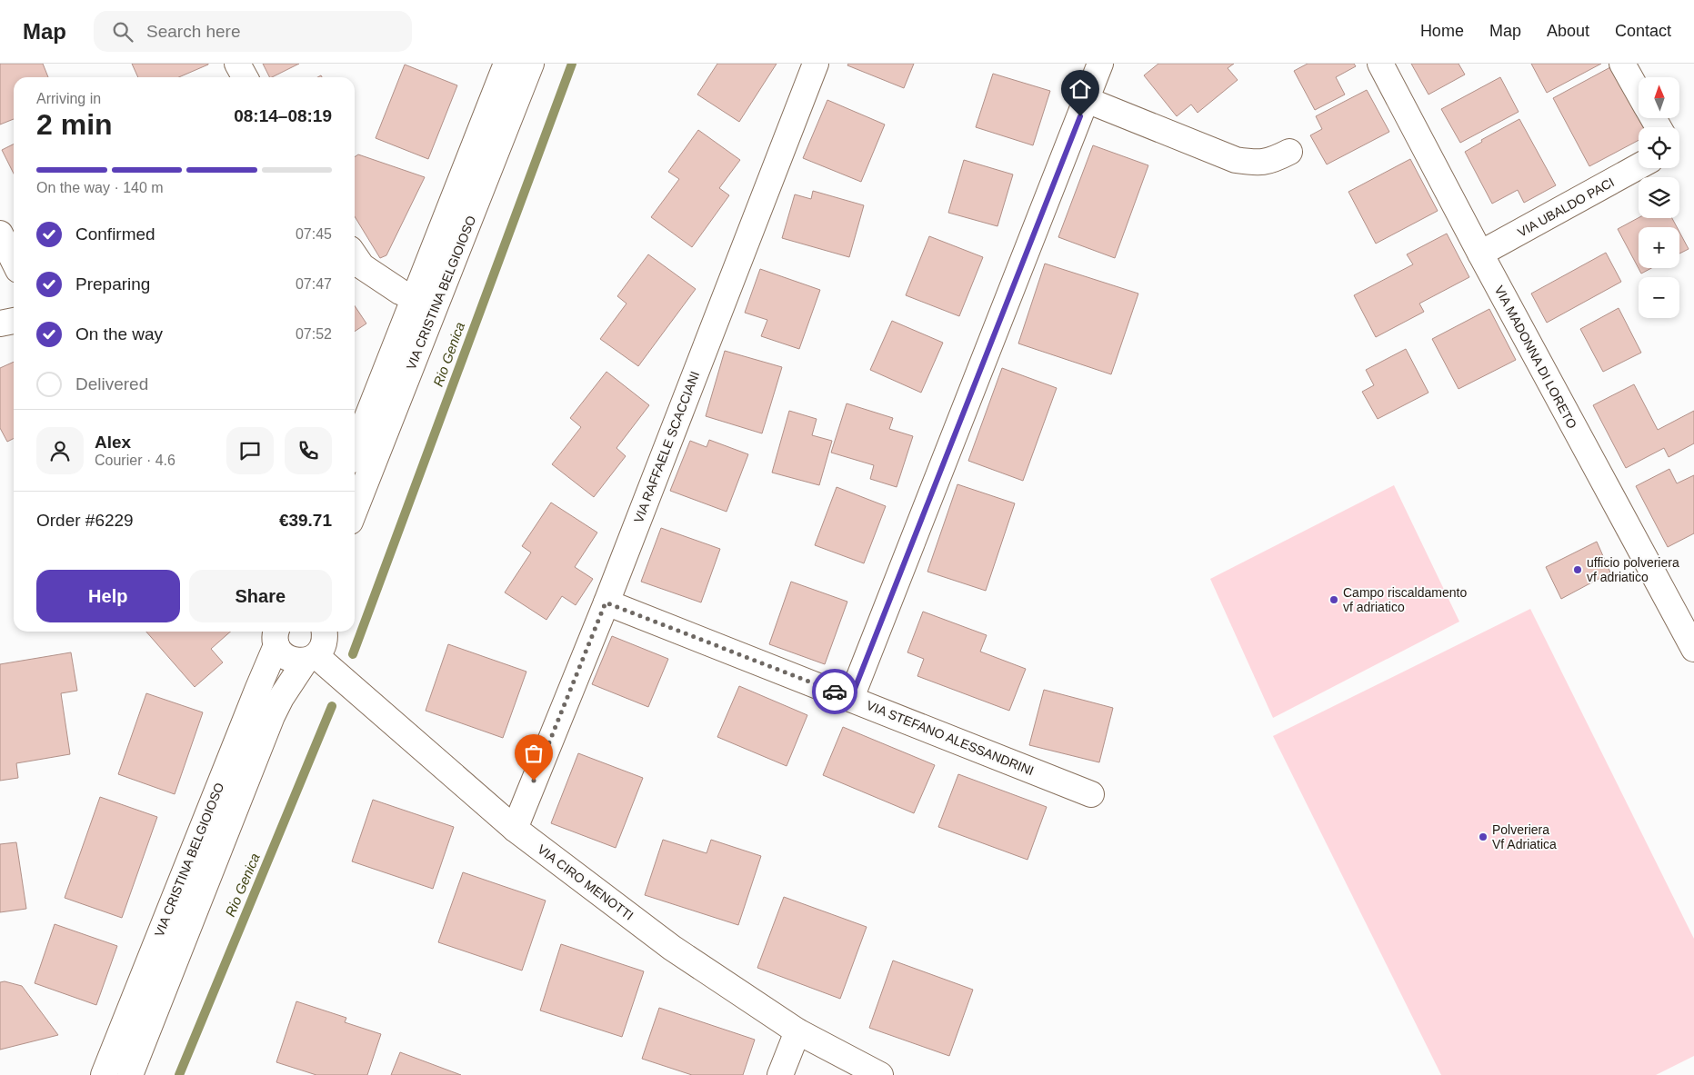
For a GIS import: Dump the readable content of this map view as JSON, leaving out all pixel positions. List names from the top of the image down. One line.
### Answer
{"streets":{"street":["VIA UBALDO PACI","VIA CRISTINA BELGIOIOSO","VIA MADONNA DI LORETO","VIA RAFFAELE SCACCIANI","VIA STEFANO ALESSANDRINI","VIA CIRO MENOTTI"]},"crossings":[["VIA UBALDO PACI","VIA MADONNA DI LORETO"],["VIA CRISTINA BELGIOIOSO","VIA CIRO MENOTTI"],["VIA RAFFAELE SCACCIANI","VIA STEFANO ALESSANDRINI"],["VIA RAFFAELE SCACCIANI","VIA CIRO MENOTTI"]],"water":["Rio Genica"],"places":["ufficio polveriera vf adriatico","Campo riscaldamento vf adriatico","Polveriera Vf Adriatica"],"north":"top","page":{"header":"Map","search":"Search here","nav":["Home","Map","About","Contact"],"map_buttons":["+","−"],"heading":["2 min","Arriving in","08:14–08:19"],"panel":["Alex","Courier · 4.6","Order #6229","€39.71"],"bar":"On the way · 140 m","list":[["Confirmed","07:45"],["Preparing","07:47"],["On the way","07:52"],"Delivered"],"buttons":["Help","Share"]}}
